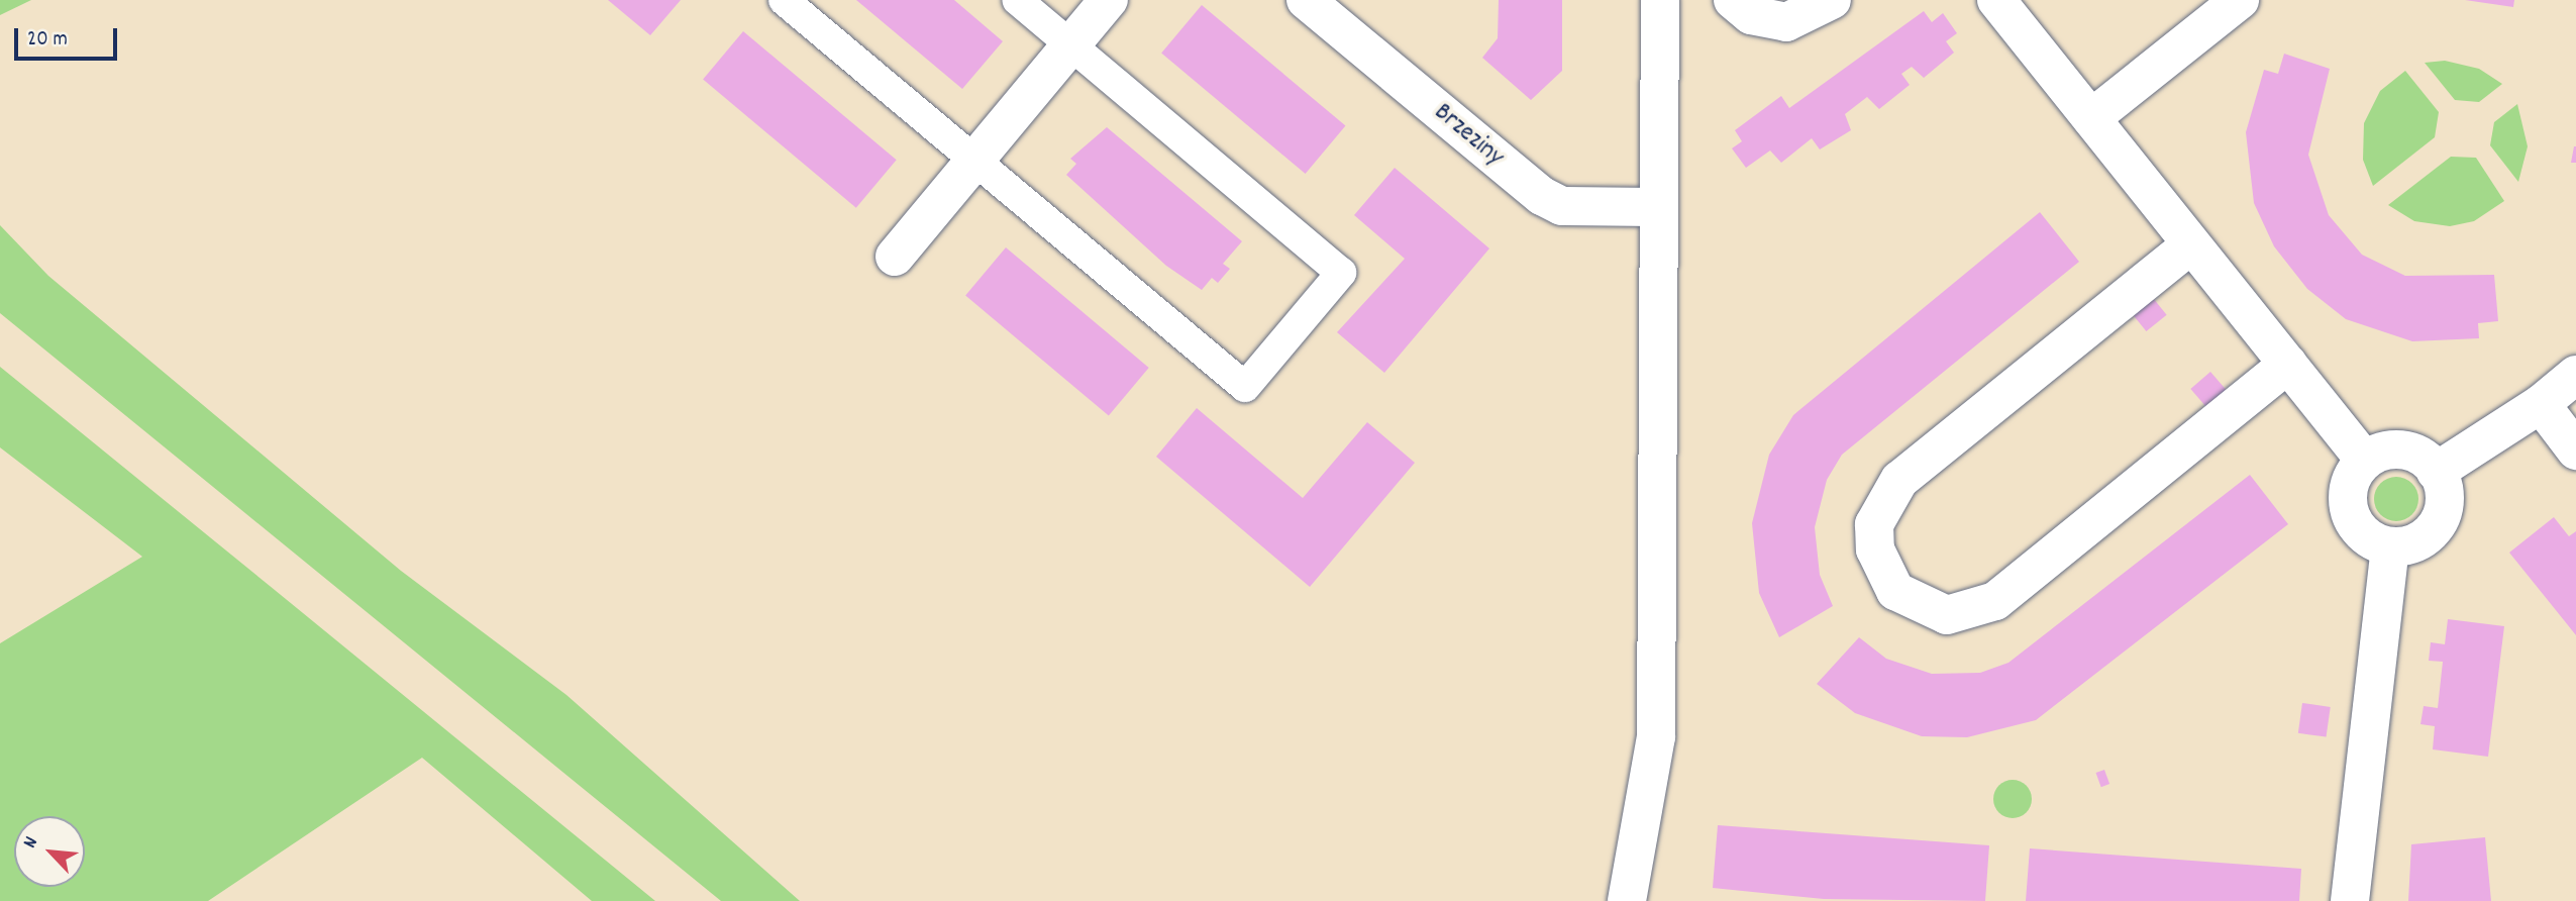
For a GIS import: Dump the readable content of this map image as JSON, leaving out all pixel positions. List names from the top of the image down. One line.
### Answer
{"streets":{"street":["Brzeziny"]},"scale_bar":"20 m","north":"top left"}
